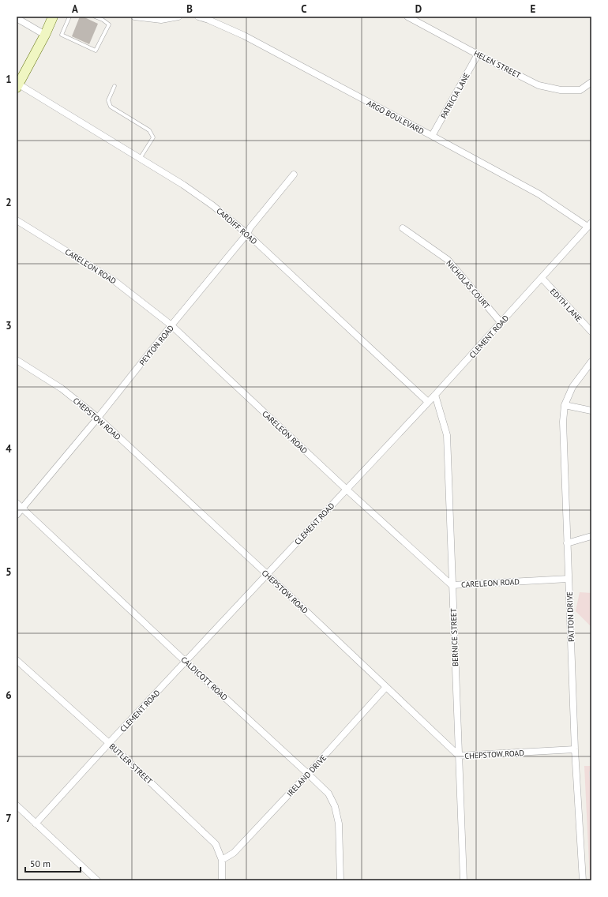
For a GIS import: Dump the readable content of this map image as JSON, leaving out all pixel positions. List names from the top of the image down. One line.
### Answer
{"streets":{"street":["HELEN STREET","PATRICIA LANE","ARGO BOULEVARD","CARDIFF ROAD","CARELEON ROAD","NICHOLAS COURT","EDITH LANE","CLEMENT ROAD","PEYTON ROAD","CHEPSTOW ROAD","PATTON DRIVE","BERNICE STREET","CALDICOTT ROAD","BUTLER STREET","IRELAND DRIVE"]},"crossings":[["HELEN STREET","PATRICIA LANE"],["PATRICIA LANE","ARGO BOULEVARD"],["ARGO BOULEVARD","CLEMENT ROAD"],["CARDIFF ROAD","CLEMENT ROAD"],["CARDIFF ROAD","PEYTON ROAD"],["CARELEON ROAD","CLEMENT ROAD"],["CARELEON ROAD","PEYTON ROAD"],["CARELEON ROAD","PATTON DRIVE"],["CARELEON ROAD","BERNICE STREET"],["NICHOLAS COURT","CLEMENT ROAD"],["EDITH LANE","CLEMENT ROAD"],["CLEMENT ROAD","CHEPSTOW ROAD"],["CLEMENT ROAD","BERNICE STREET"],["CLEMENT ROAD","CALDICOTT ROAD"],["CLEMENT ROAD","BUTLER STREET"],["PEYTON ROAD","CHEPSTOW ROAD"],["PEYTON ROAD","CALDICOTT ROAD"],["CHEPSTOW ROAD","PATTON DRIVE"],["CHEPSTOW ROAD","BERNICE STREET"],["CHEPSTOW ROAD","IRELAND DRIVE"],["CALDICOTT ROAD","IRELAND DRIVE"],["BUTLER STREET","IRELAND DRIVE"]],"scale_bar":"50 m","grid":{"columns":["A","B","C","D","E"],"rows":["1","2","3","4","5","6","7"]}}
